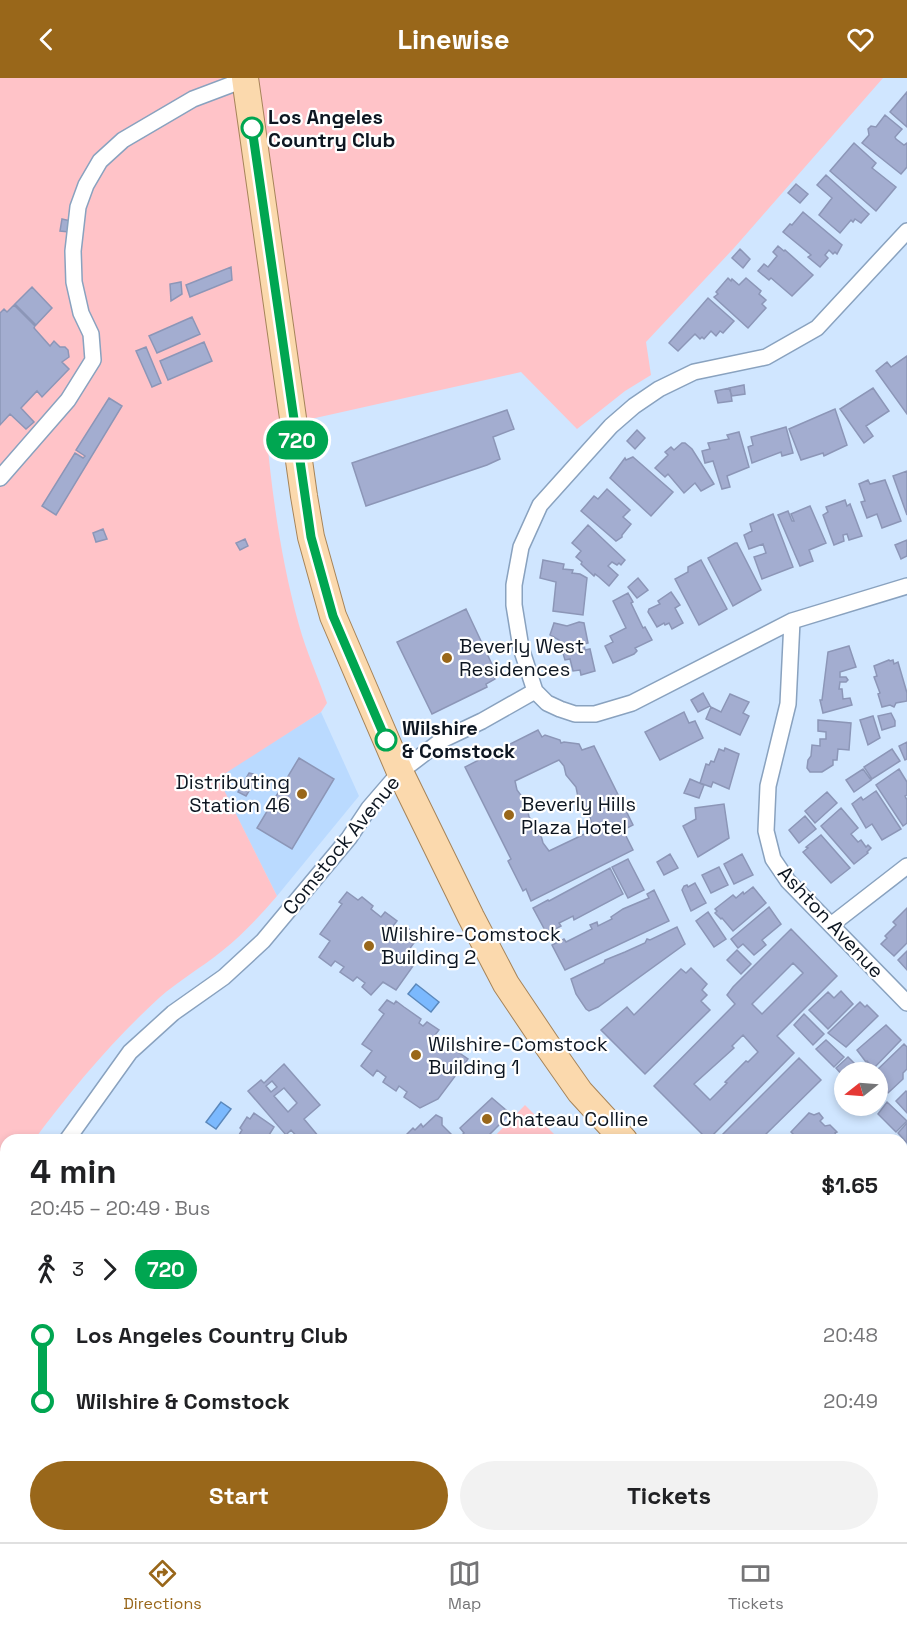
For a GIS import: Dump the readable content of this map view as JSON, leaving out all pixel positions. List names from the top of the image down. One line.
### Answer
{"streets":{"street":["Comstock Avenue","Ashton Avenue"]},"places":["Los Angeles Country Club","Beverly West Residences","Wilshire & Comstock","Distributing Station 46","Beverly Hills Plaza Hotel","Wilshire-Comstock Building 2","Wilshire-Comstock Building 1","Chateau Colline"],"lines":["bus line 720"],"north":"left","page":{"header":"Linewise","on_map":"720","heading":["4 min","20:45 – 20:49 · Bus","$1.65"],"legs":["3","720"],"list":[{"name":"Los Angeles Country Club","value":"20:48"},{"name":"Wilshire & Comstock","value":"20:49"}],"buttons":["Start","Tickets"],"tabs":["Directions","Map","Tickets"]}}
